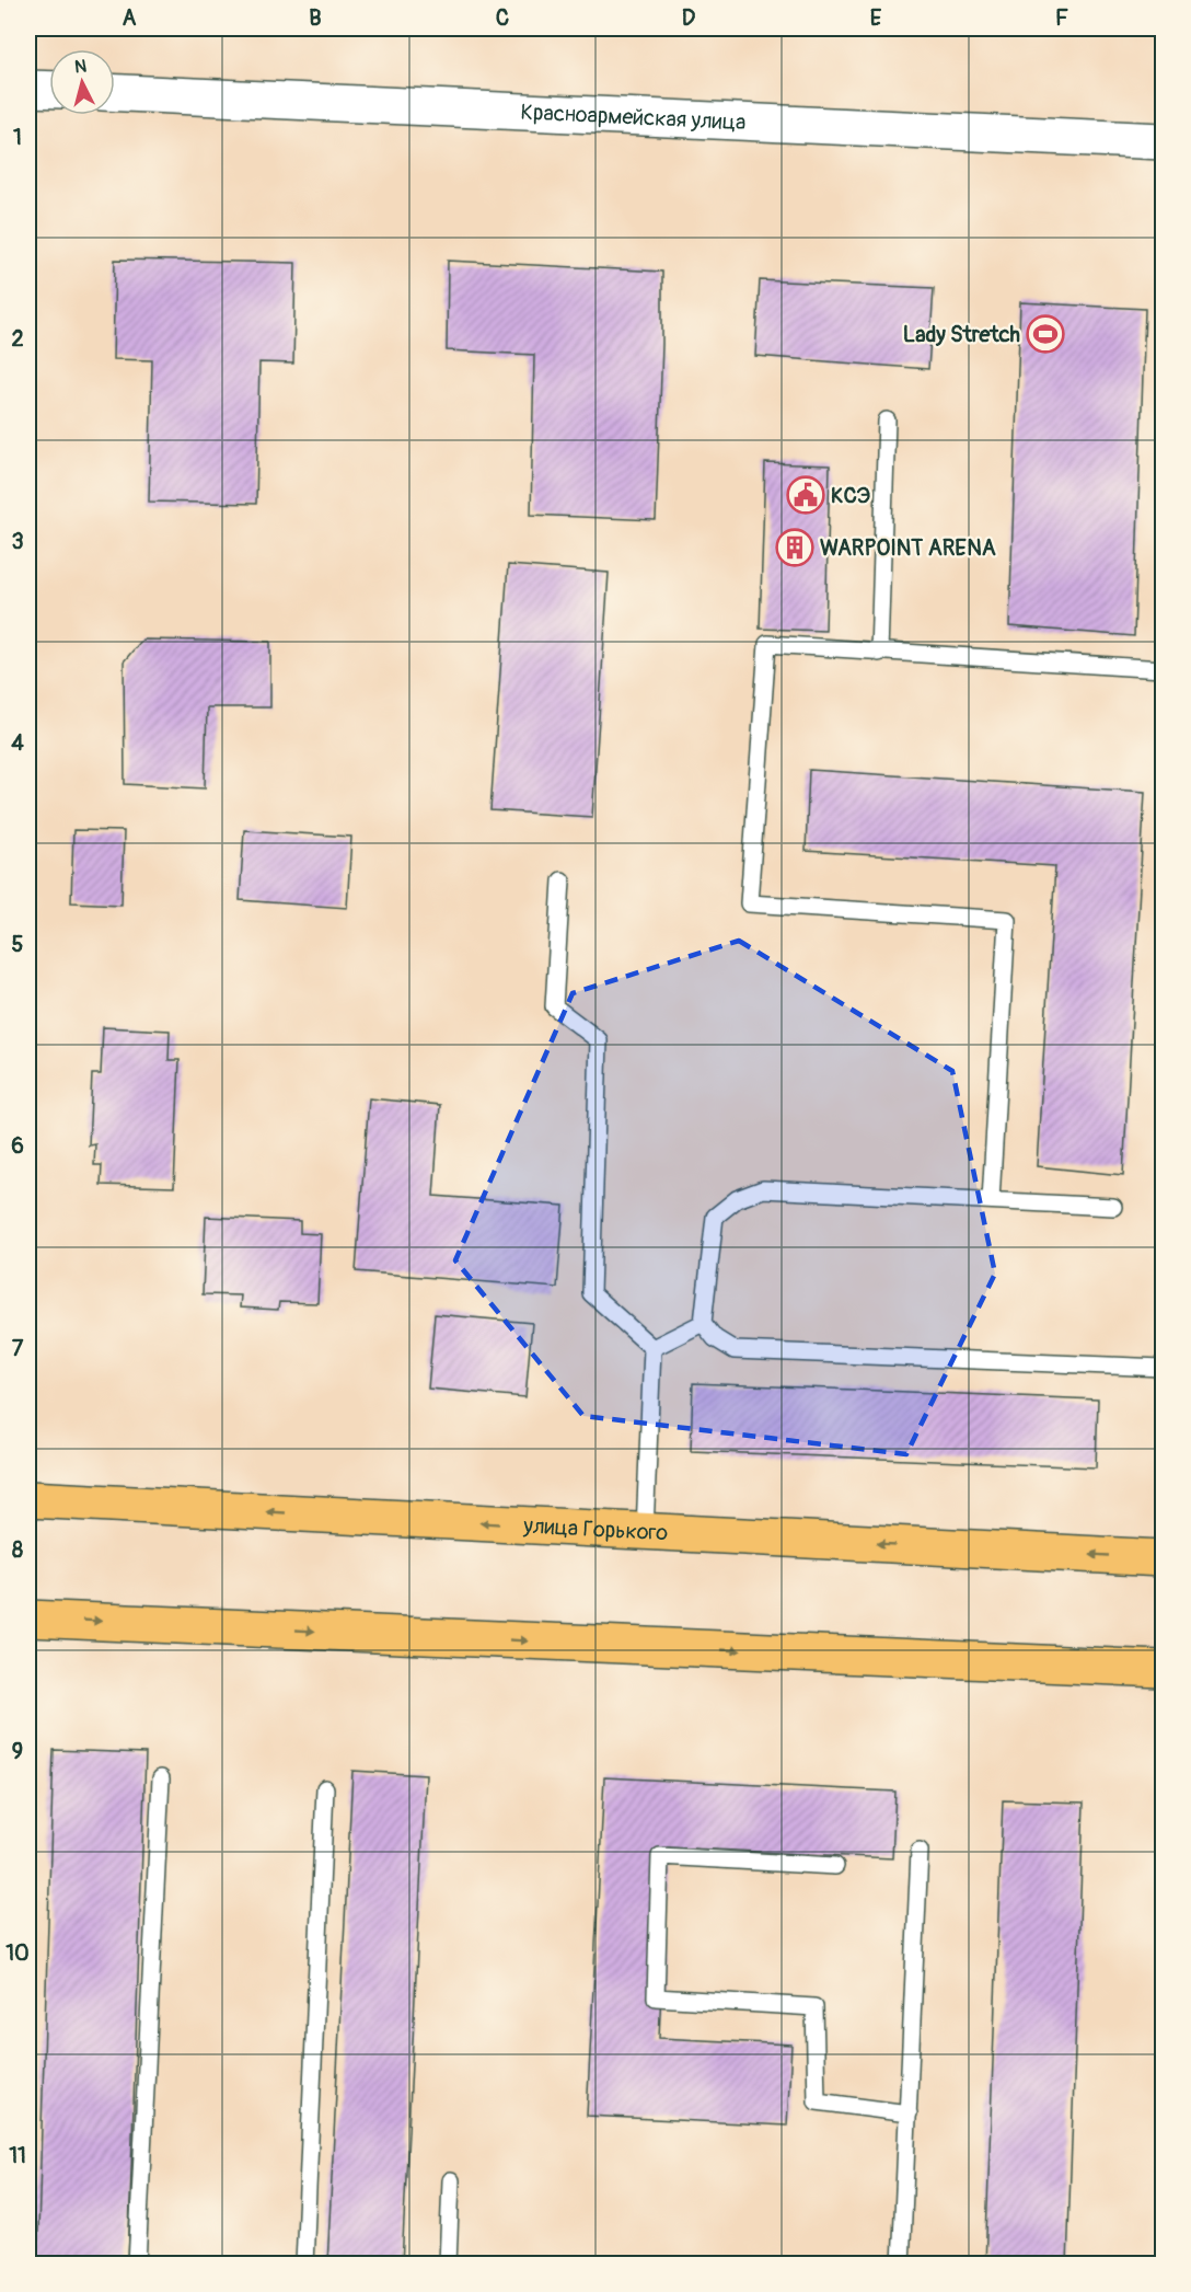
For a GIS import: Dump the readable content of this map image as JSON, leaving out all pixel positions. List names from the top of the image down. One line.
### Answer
{"streets":{"main road":["улица Горького"],"street":["Красноармейская улица"]},"places":{"sports":["Lady Stretch"],"public building":["КСЭ"],"building":["WARPOINT ARENA"]},"north":"top","grid":{"columns":["A","B","C","D","E","F"],"rows":["1","2","3","4","5","6","7","8","9","10","11"]}}
